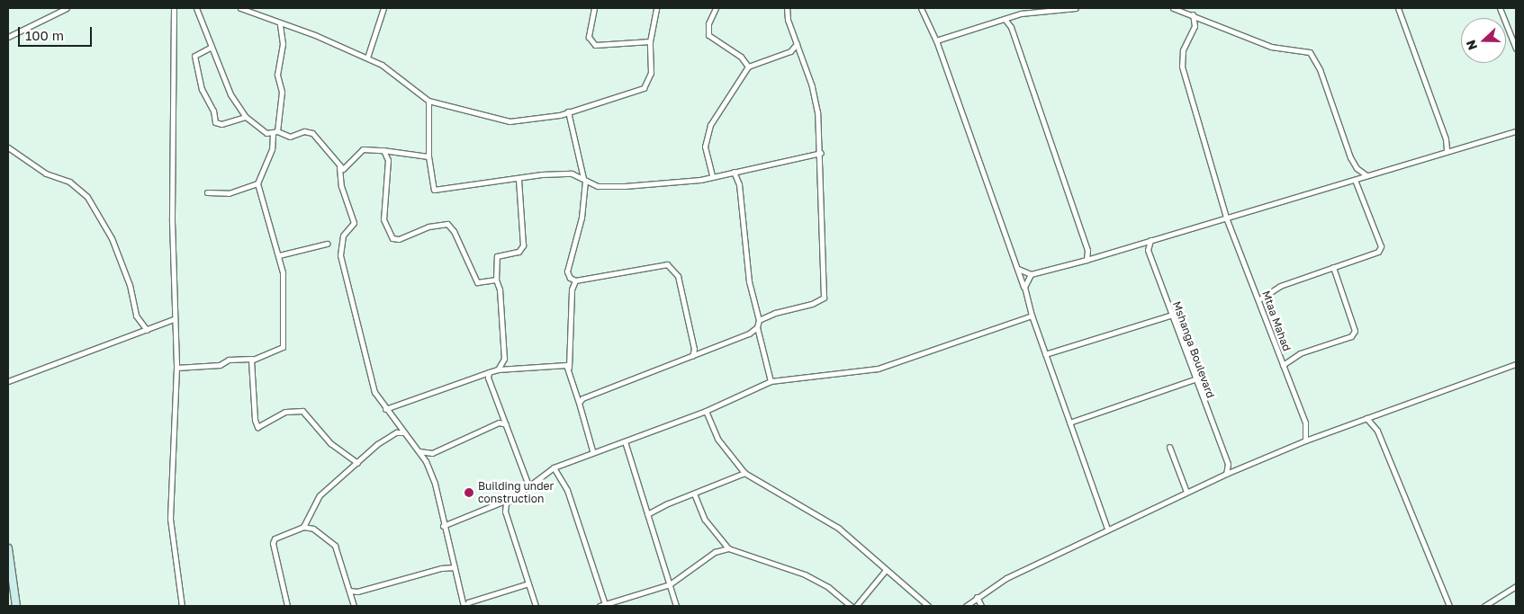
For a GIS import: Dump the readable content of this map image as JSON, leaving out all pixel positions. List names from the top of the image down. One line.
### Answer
{"streets":{"street":["Mtaa Mahad","Mshanga Boulevard"]},"places":["Building under construction"],"scale_bar":"100 m","north":"left"}
